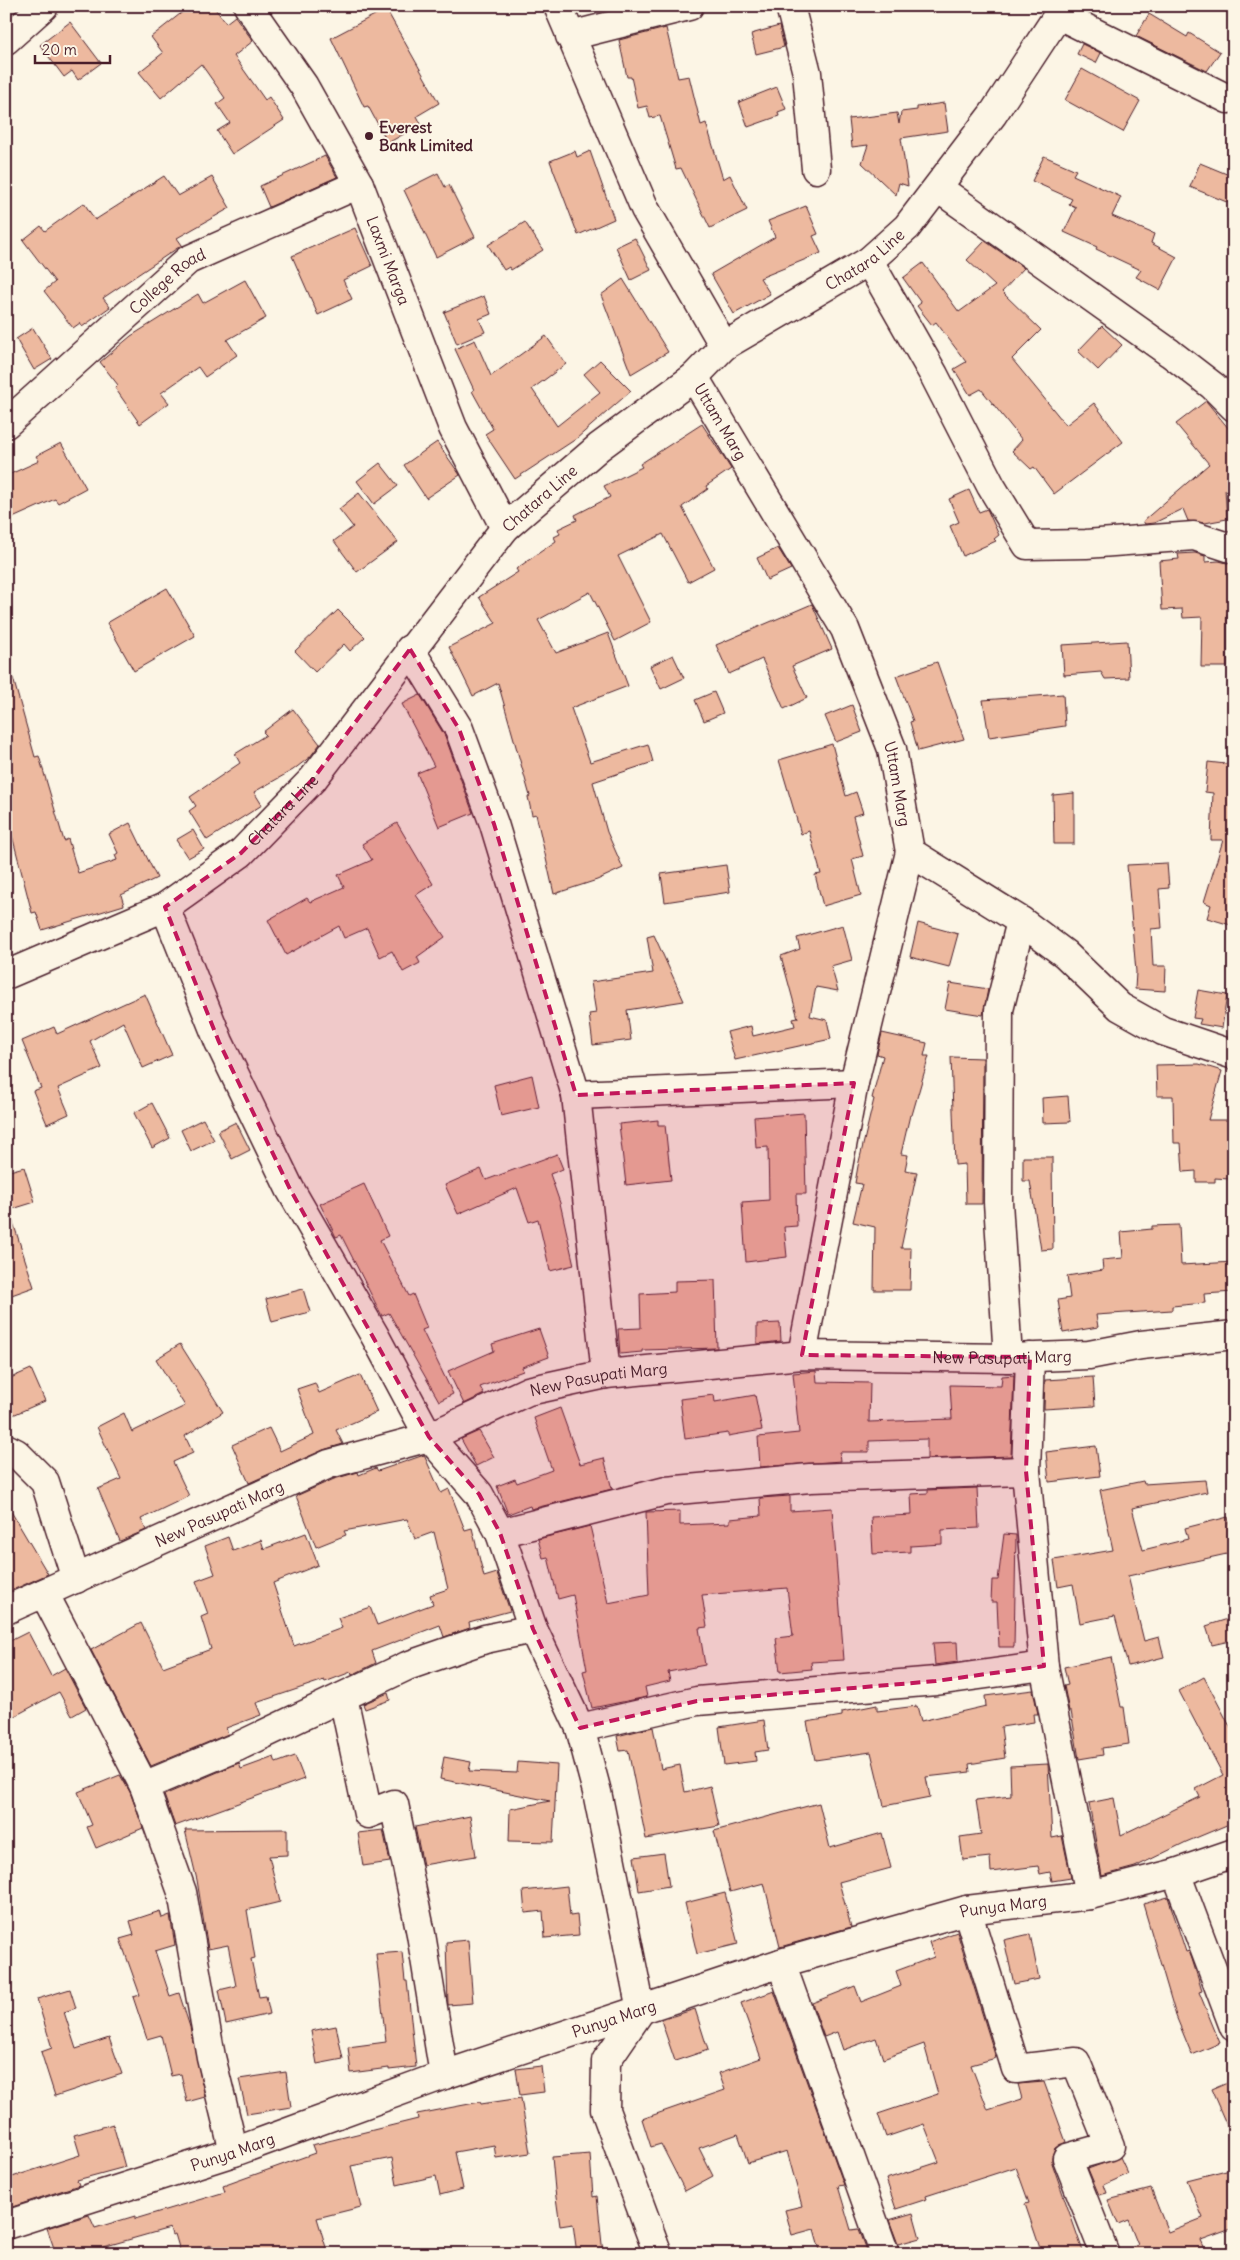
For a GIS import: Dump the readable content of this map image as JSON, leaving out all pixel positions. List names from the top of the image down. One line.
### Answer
{"streets":{"street":["Chatara Line","Laxmi Marga","College Road","Uttam Marg","New Pasupati Marg","Punya Marg"]},"crossings":[["Chatara Line","Laxmi Marga"],["Chatara Line","Uttam Marg"],["Laxmi Marga","College Road"]],"places":["Everest Bank Limited"],"scale_bar":"20 m"}
